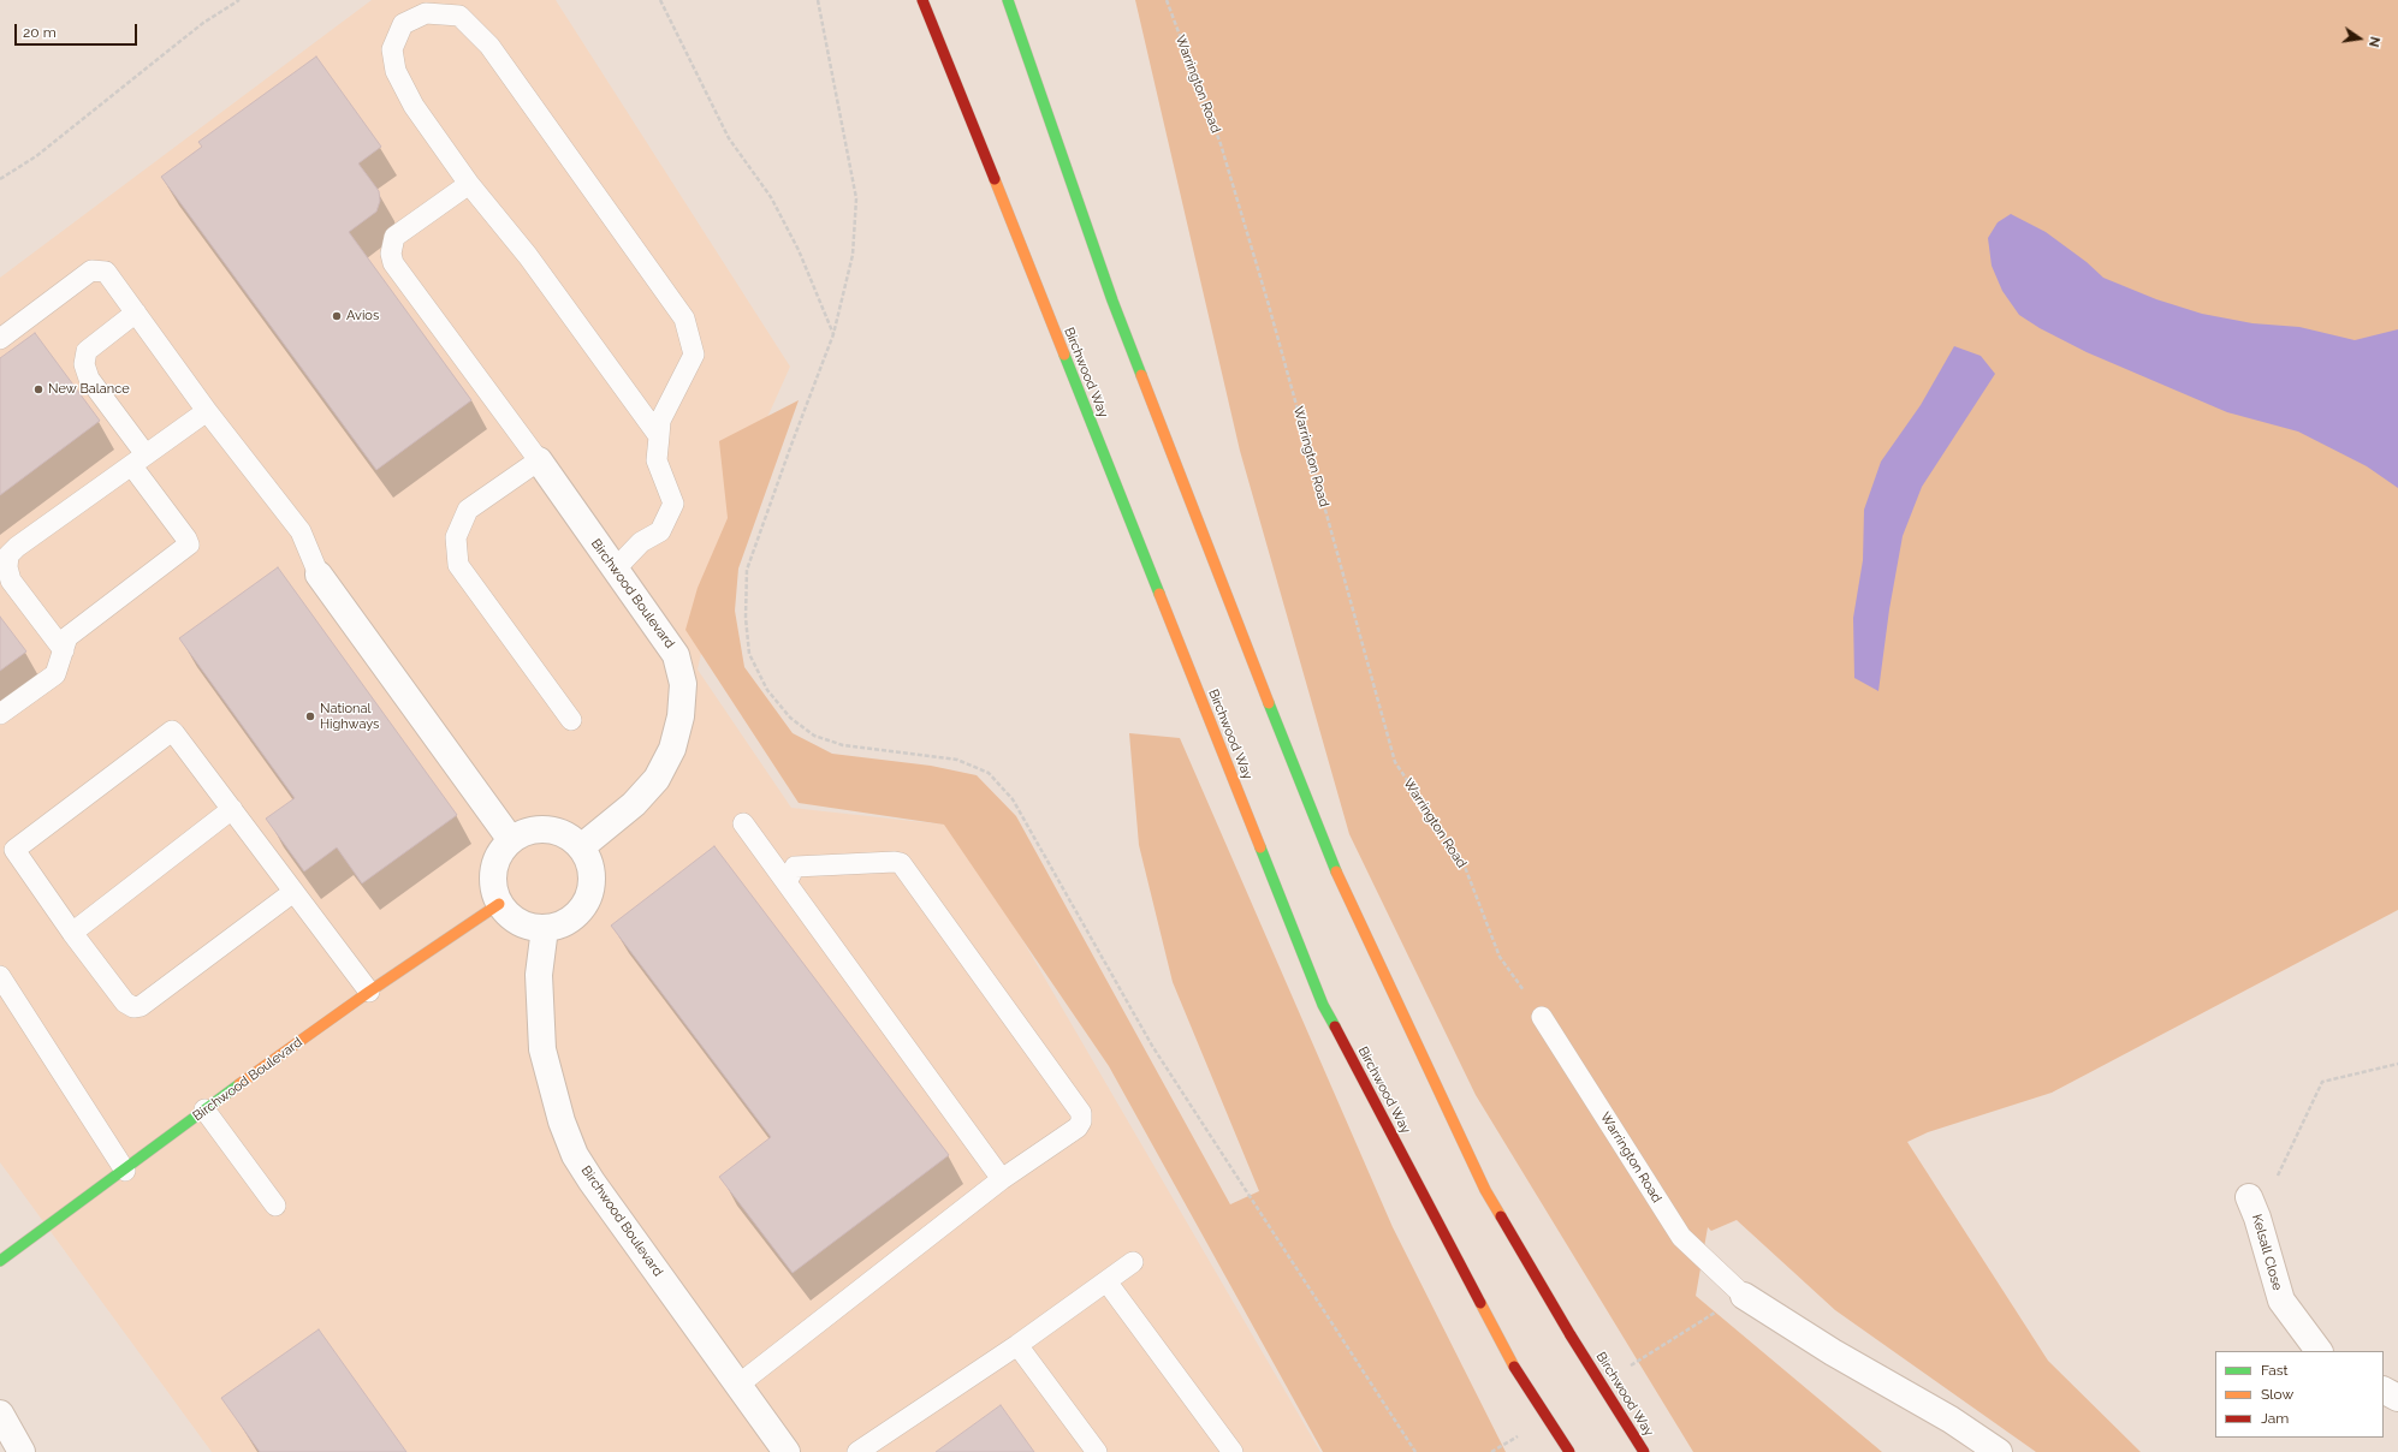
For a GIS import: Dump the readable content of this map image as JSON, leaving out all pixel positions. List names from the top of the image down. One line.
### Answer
{"streets":{"main road":["Birchwood Way","Birchwood Boulevard"],"street":["Warrington Road","Kelsall Close"]},"places":["Avios","New Balance","National Highways"],"legend":["Fast","Slow","Jam"],"scale_bar":"20 m","north":"right"}
